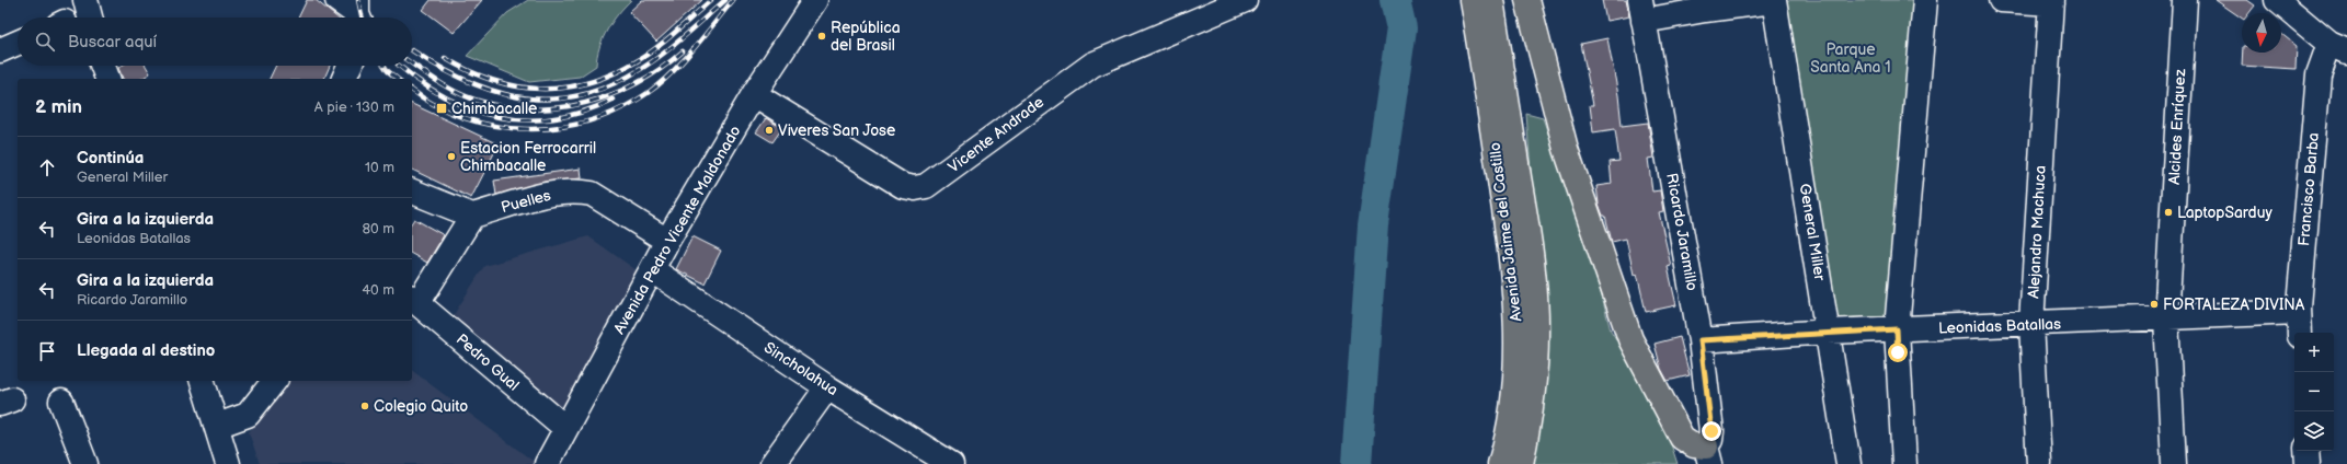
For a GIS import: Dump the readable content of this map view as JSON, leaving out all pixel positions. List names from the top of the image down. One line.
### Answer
{"streets":{"main road":["Avenida Jaime del Castillo"],"street":["Alcides Enríquez","Vicente Andrade","Francisco Barba","Puelles","Avenida Pedro Vicente Maldonado","Ricardo Jaramillo","General Miller","Alejandro Machuca","Leonidas Batallas","Pedro Gual","Sincholahua"]},"crossings":[["Alcides Enríquez","Leonidas Batallas"],["Vicente Andrade","Avenida Pedro Vicente Maldonado"],["Francisco Barba","Leonidas Batallas"],["Puelles","Avenida Pedro Vicente Maldonado"],["Avenida Pedro Vicente Maldonado","Pedro Gual"],["Avenida Pedro Vicente Maldonado","Sincholahua"],["Ricardo Jaramillo","Leonidas Batallas"],["General Miller","Leonidas Batallas"],["Alejandro Machuca","Leonidas Batallas"]],"parks":["Parque Santa Ana 1"],"places":{"other":["República del Brasil","Viveres San Jose","Estacion Ferrocarril Chimbacalle","LaptopSarduy","FORTALEZA DIVINA","Colegio Quito"],"transit":["Chimbacalle"]},"north":"bottom","page":{"search":"Buscar aquí","heading":["2 min","A pie · 130 m"],"list":[["Continúa","General Miller","10 m"],["Gira a la izquierda","Leonidas Batallas","80 m"],["Gira a la izquierda","Ricardo Jaramillo","40 m"],"Llegada al destino"],"map_buttons":["+","−"]}}
